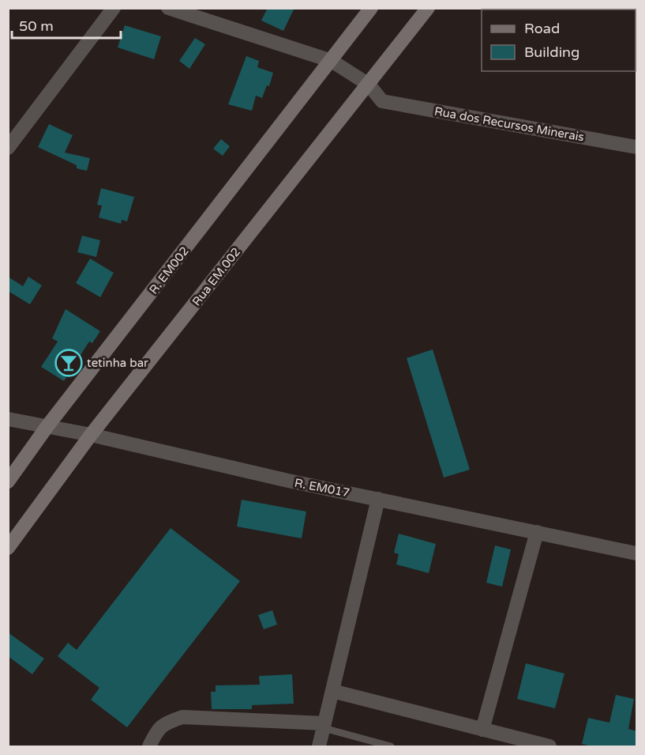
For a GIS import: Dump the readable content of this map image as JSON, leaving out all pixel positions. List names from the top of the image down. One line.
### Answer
{"streets":{"street":["Rua dos Recursos Minerais","R. EM002","Rua EM.002","R. EM017"]},"crossings":[["Rua dos Recursos Minerais","Rua EM.002"],["R. EM002","R. EM017"],["Rua EM.002","R. EM017"]],"places":{"bar":["tetinha bar"]},"legend":["Road","Building"],"scale_bar":"50 m"}
